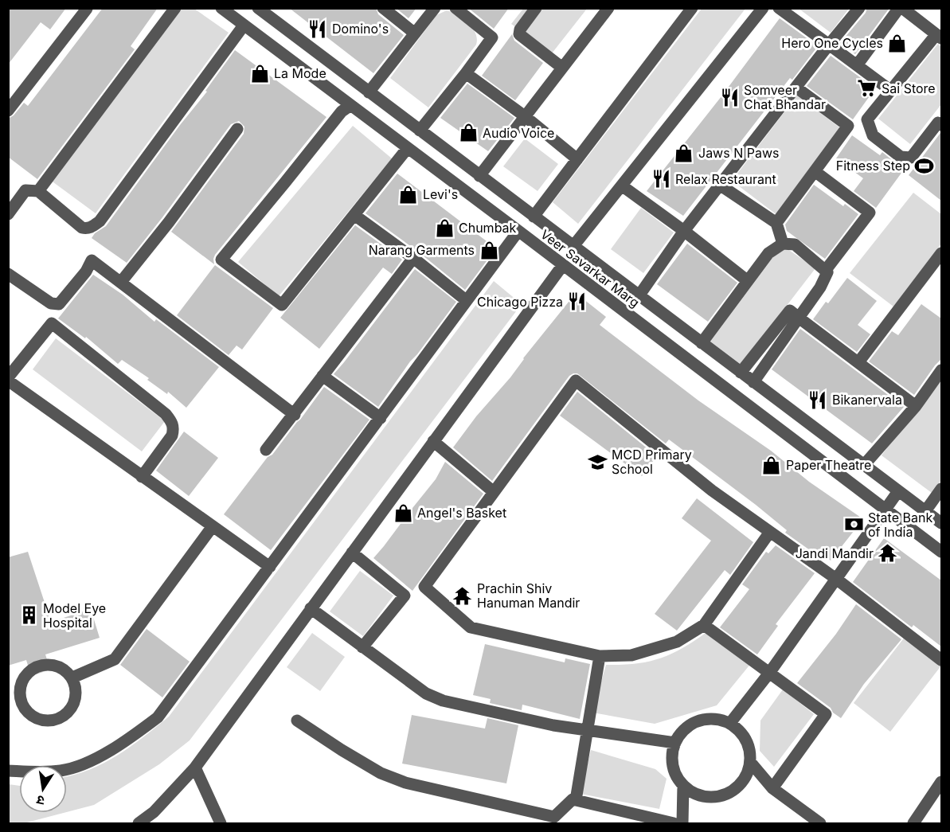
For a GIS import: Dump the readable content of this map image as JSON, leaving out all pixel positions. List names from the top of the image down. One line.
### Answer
{"streets":{"street":["Veer Savarkar Marg"]},"places":{"restaurant":["Domino's","Somveer Chat Bhandar","Relax Restaurant","Chicago Pizza","Bikanervala"],"shop":["Hero One Cycles","La Mode","Audio Voice","Jaws N Paws","Levi's","Chumbak","Narang Garments","Paper Theatre","Angel's Basket"],"supermarket":["Sai Store"],"sports":["Fitness Step"],"school or university":["MCD Primary School"],"bank":["State Bank of India"],"temple":["Jandi Mandir","Prachin Shiv Hanuman Mandir"],"building":["Model Eye Hospital"]},"north":"bottom"}
